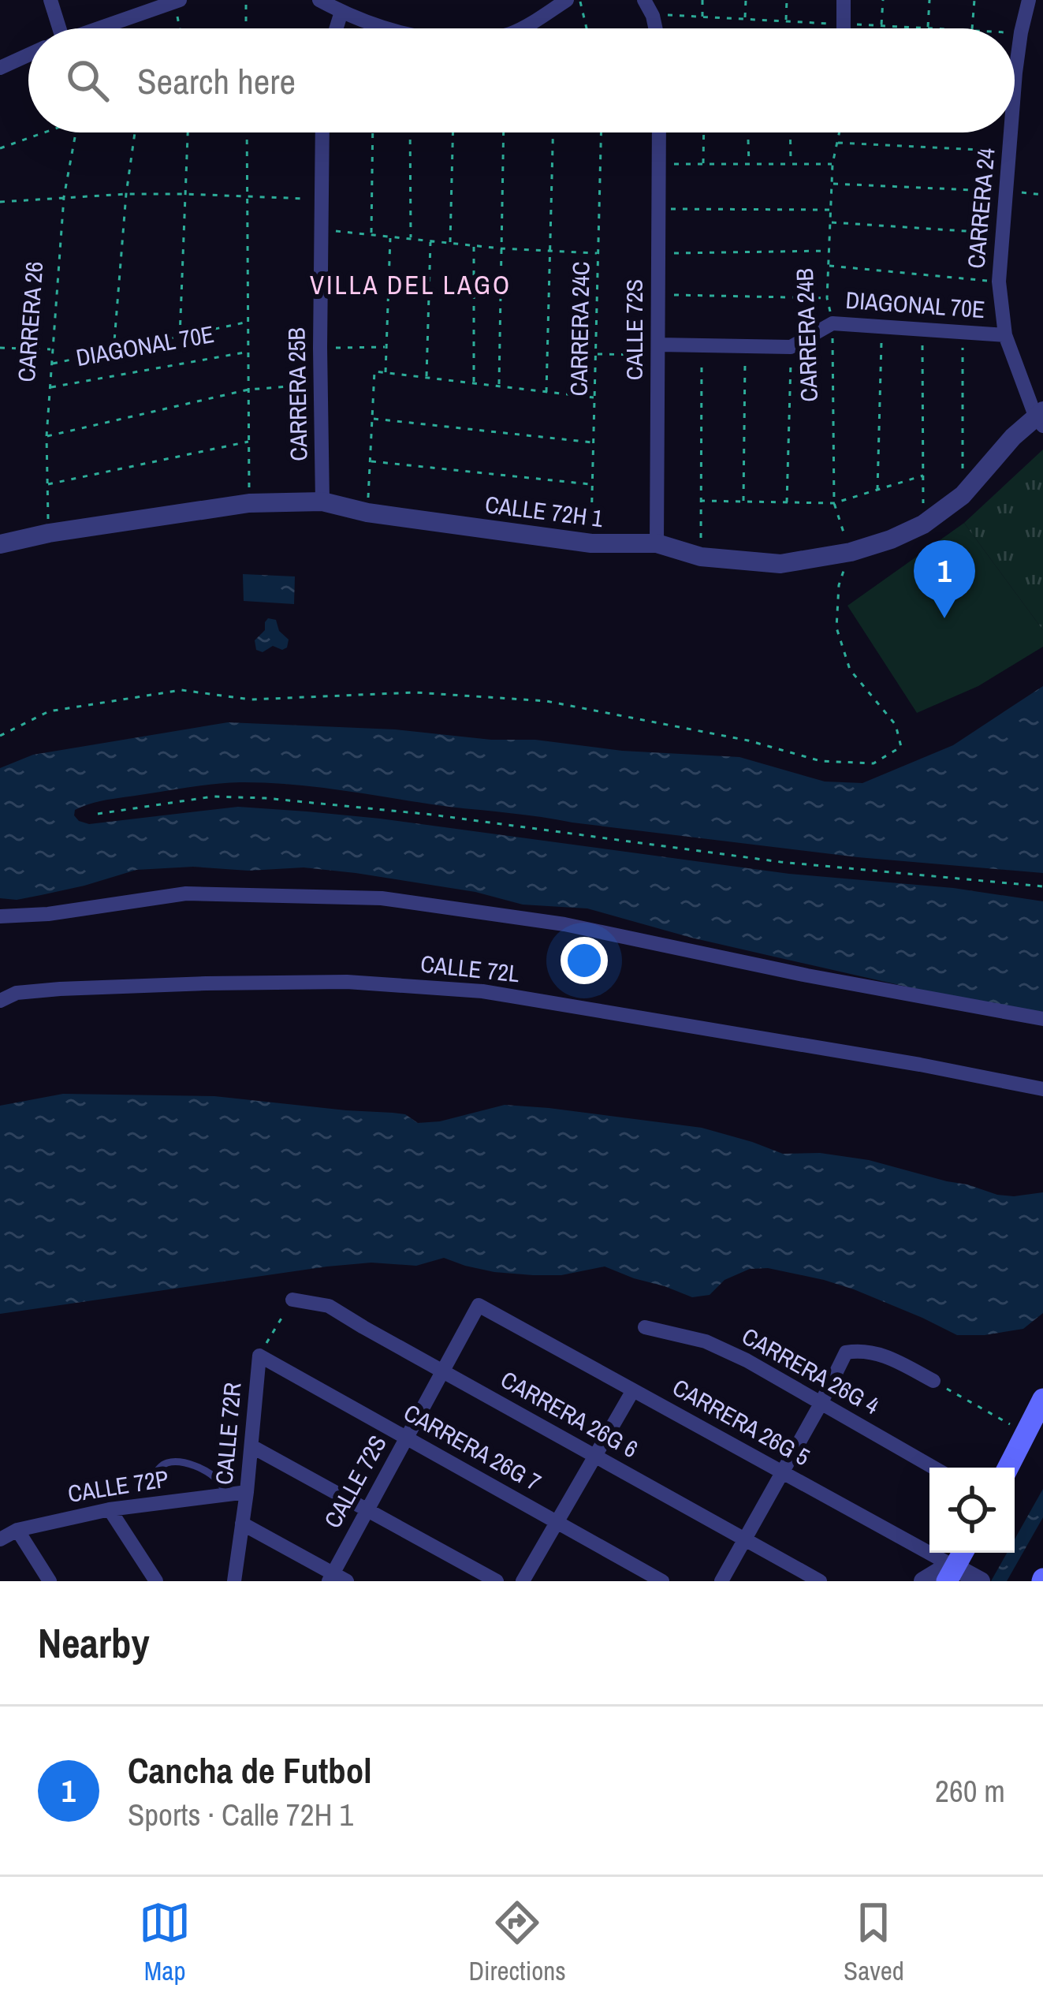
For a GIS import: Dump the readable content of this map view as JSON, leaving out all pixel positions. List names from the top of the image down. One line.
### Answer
{"streets":{"street":["CARRERA 24","DIAGONAL 70E","CALLE 72S","CARRERA 25B","CALLE 72H 1","CALLE 72L","CARRERA 26G 4","CARRERA 26G 6","CARRERA 26G 5","CALLE 72R","CARRERA 26G 7","CALLE 72P"],"path":["CARRERA 26","CARRERA 24C","CARRERA 24B"]},"crossings":[["CARRERA 24","DIAGONAL 70E"],["CARRERA 24","CALLE 72H 1"],["DIAGONAL 70E","CARRERA 26"],["DIAGONAL 70E","CALLE 72S"],["DIAGONAL 70E","CARRERA 24B"],["CARRERA 26","CALLE 72H 1"],["CARRERA 24C","CALLE 72H 1"],["CALLE 72S","CALLE 72H 1"],["CALLE 72S","CARRERA 26G 6"],["CALLE 72S","CARRERA 26G 5"],["CALLE 72S","CARRERA 26G 7"],["CARRERA 24B","CALLE 72H 1"],["CARRERA 25B","CALLE 72H 1"],["CARRERA 26G 6","CALLE 72R"],["CALLE 72R","CARRERA 26G 7"],["CALLE 72R","CALLE 72P"]],"districts":["VILLA DEL LAGO"],"page":{"search":"Search here","pins":"1","heading":"Nearby","list":[{"mark":"1","name":"Cancha de Futbol","note":"Sports · Calle 72H 1","value":"260 m"}],"nav":["Map","Directions","Saved"]}}
